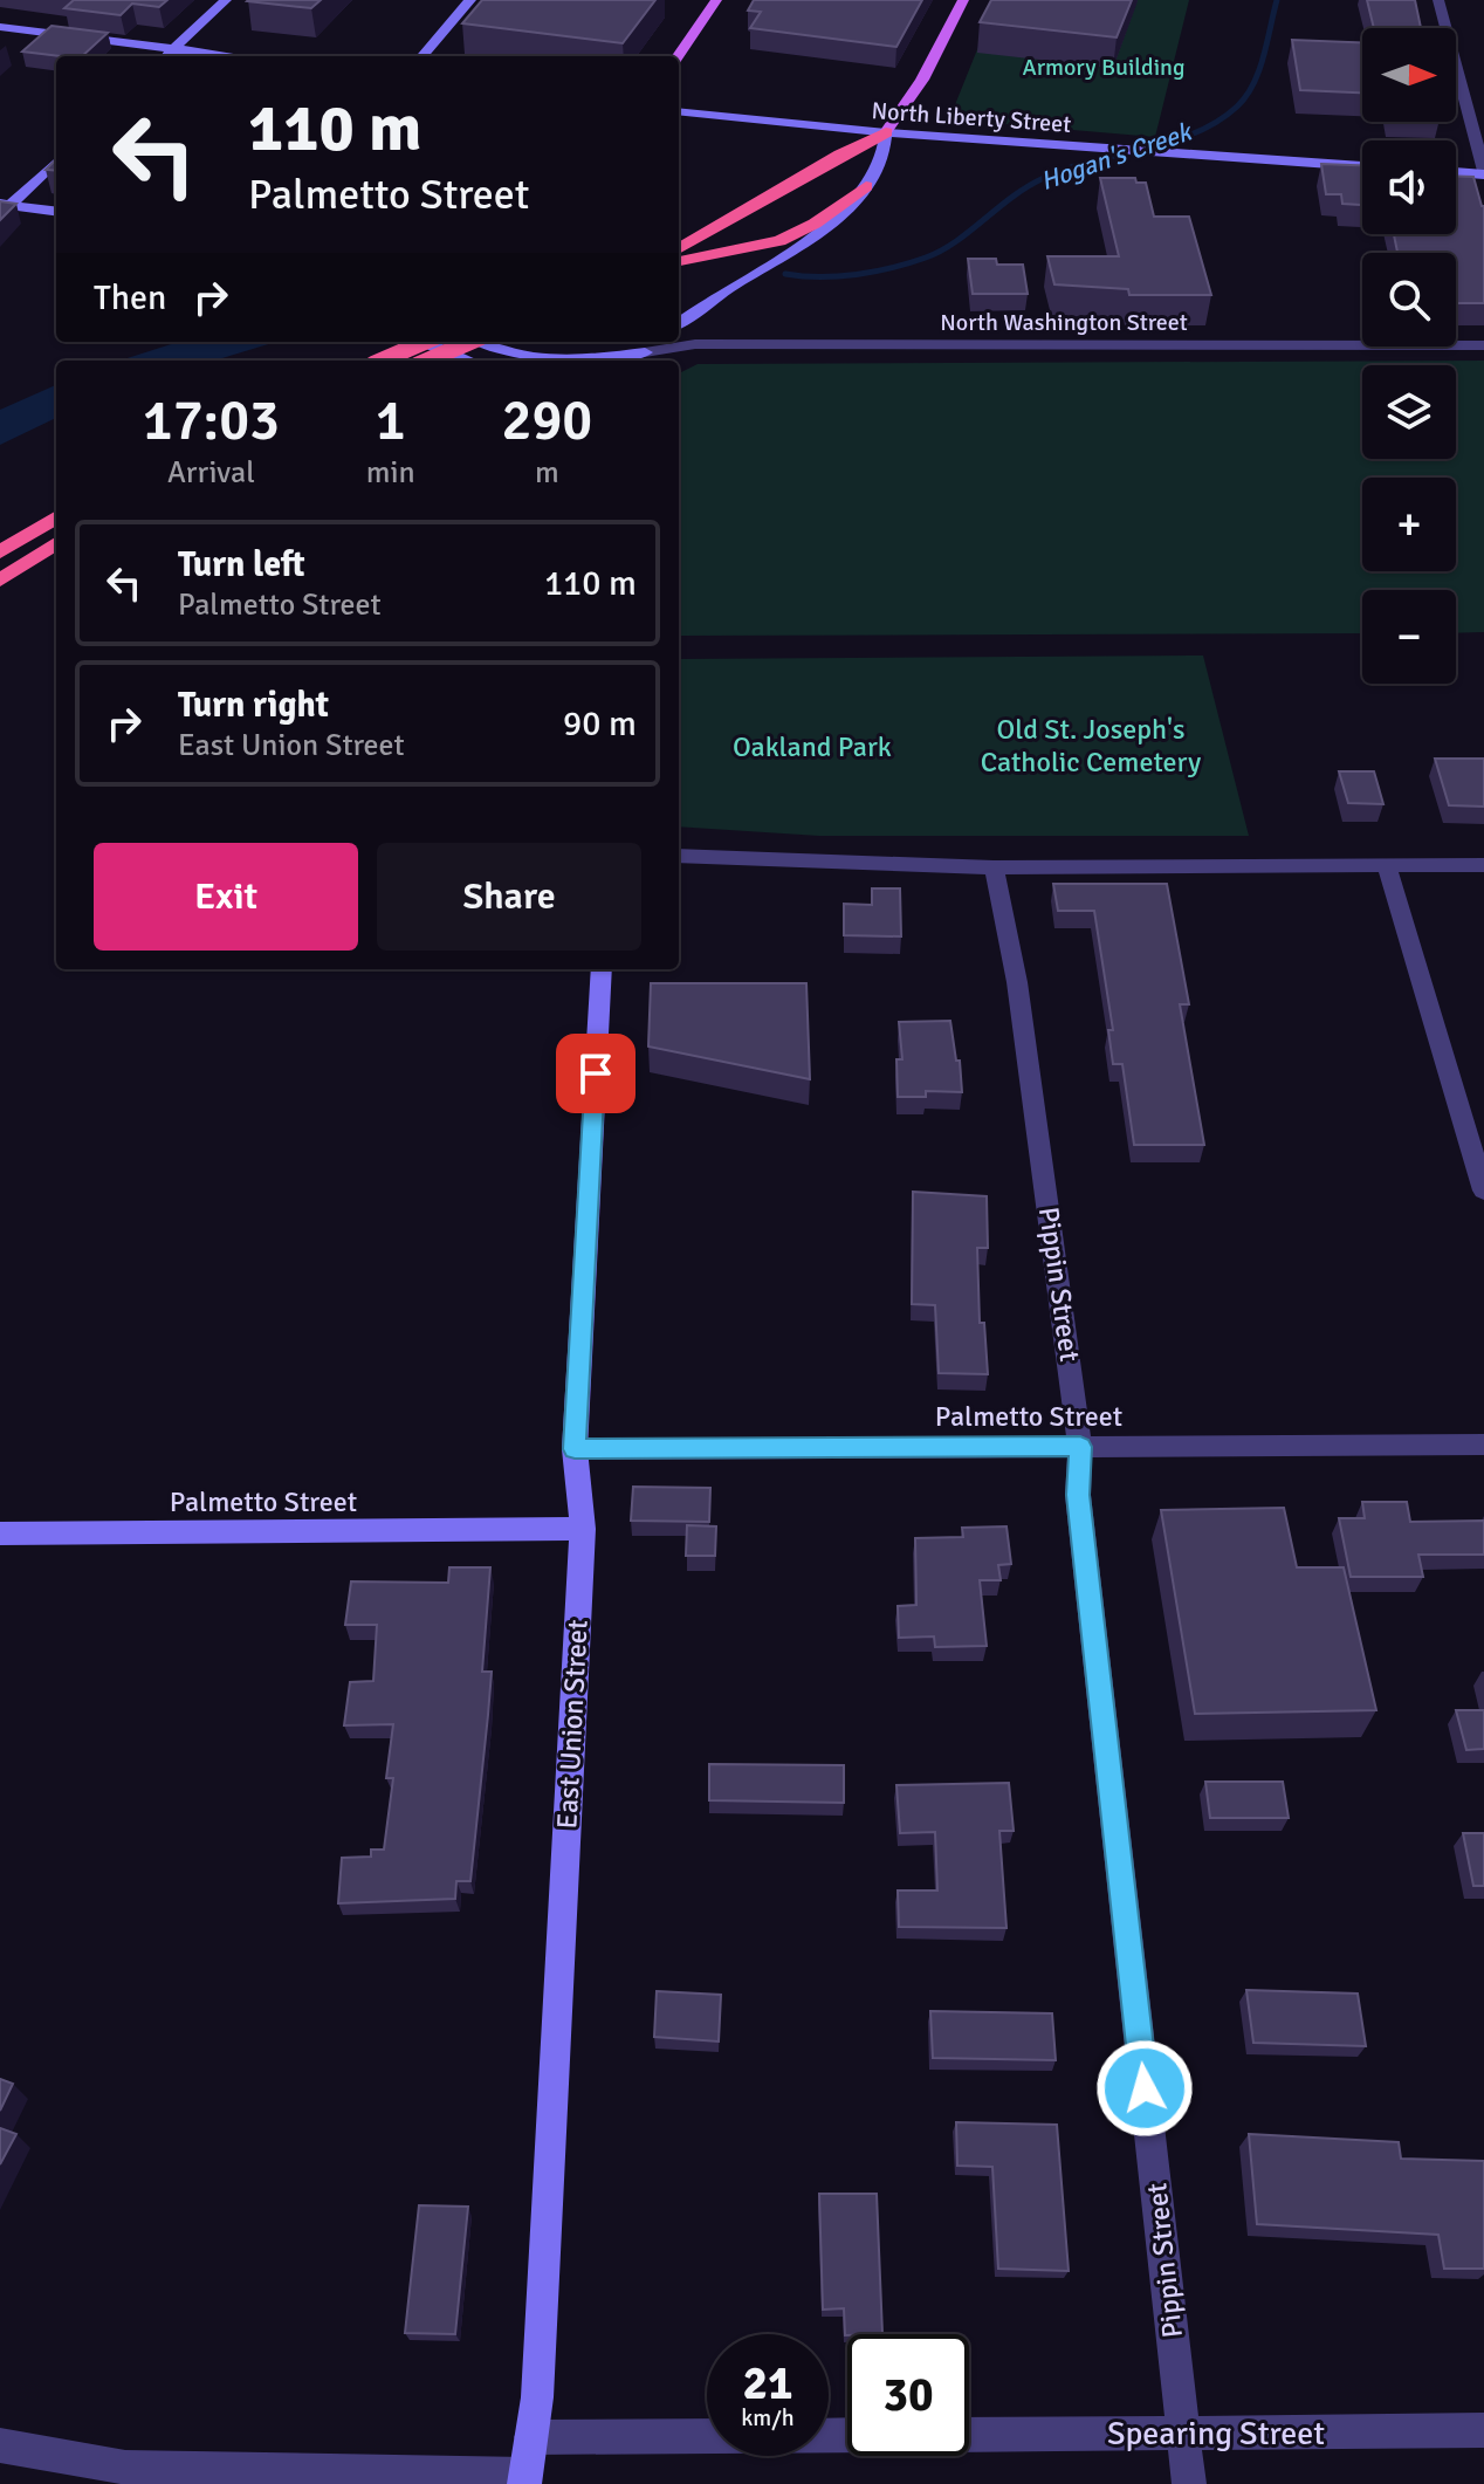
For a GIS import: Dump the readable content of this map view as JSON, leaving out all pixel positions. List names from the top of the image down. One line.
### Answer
{"streets":{"street":["North Liberty Street","North Washington Street","Pippin Street","Palmetto Street","East Union Street","Spearing Street"]},"crossings":[["Pippin Street","Palmetto Street"],["Pippin Street","Spearing Street"],["Palmetto Street","East Union Street"]],"water":["Hogan's Creek"],"parks":["Armory Building","Old St. Joseph's Catholic Cemetery","Oakland Park"],"north":"right","page":{"map_buttons":["+","−"],"turn":["110 m","Palmetto Street"],"then":"Then","eta":["17:03","Arrival","1","min","290","m"],"list":[{"name":"Turn left","note":"Palmetto Street","value":"110 m"},{"name":"Turn right","note":"East Union Street","value":"90 m"}],"buttons":["Exit","Share"],"speed":"21 km/h","limit":"30"}}
